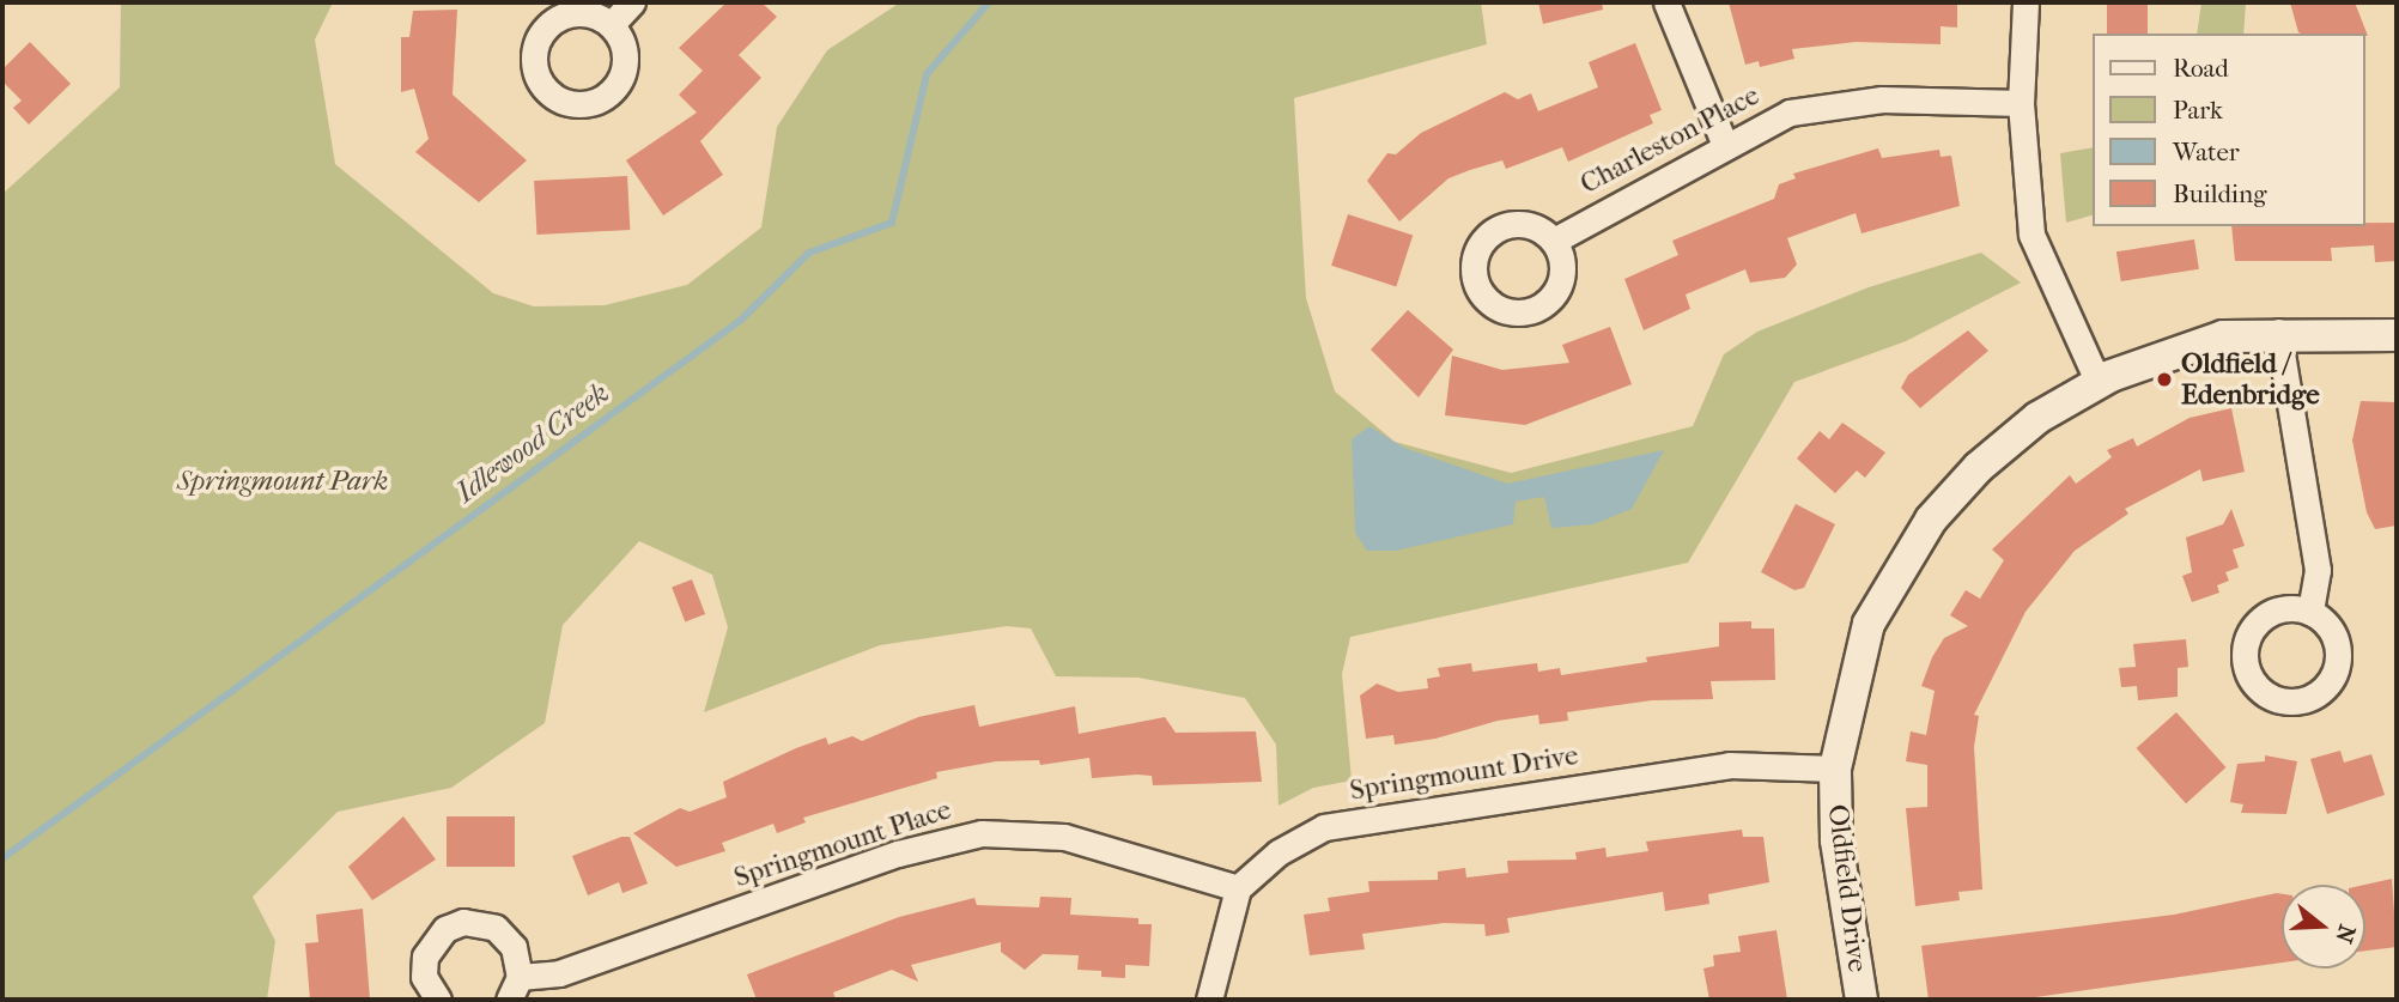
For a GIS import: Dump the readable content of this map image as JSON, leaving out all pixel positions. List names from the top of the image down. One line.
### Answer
{"streets":{"street":["Charleston Place","Springmount Drive","Springmount Place","Oldfield Drive"]},"crossings":[["Springmount Drive","Springmount Place"],["Springmount Drive","Oldfield Drive"]],"water":["Idlewood Creek"],"parks":["Springmount Park"],"places":["Oldfield / Edenbridge"],"legend":["Road","Park","Water","Building"],"north":"right"}
